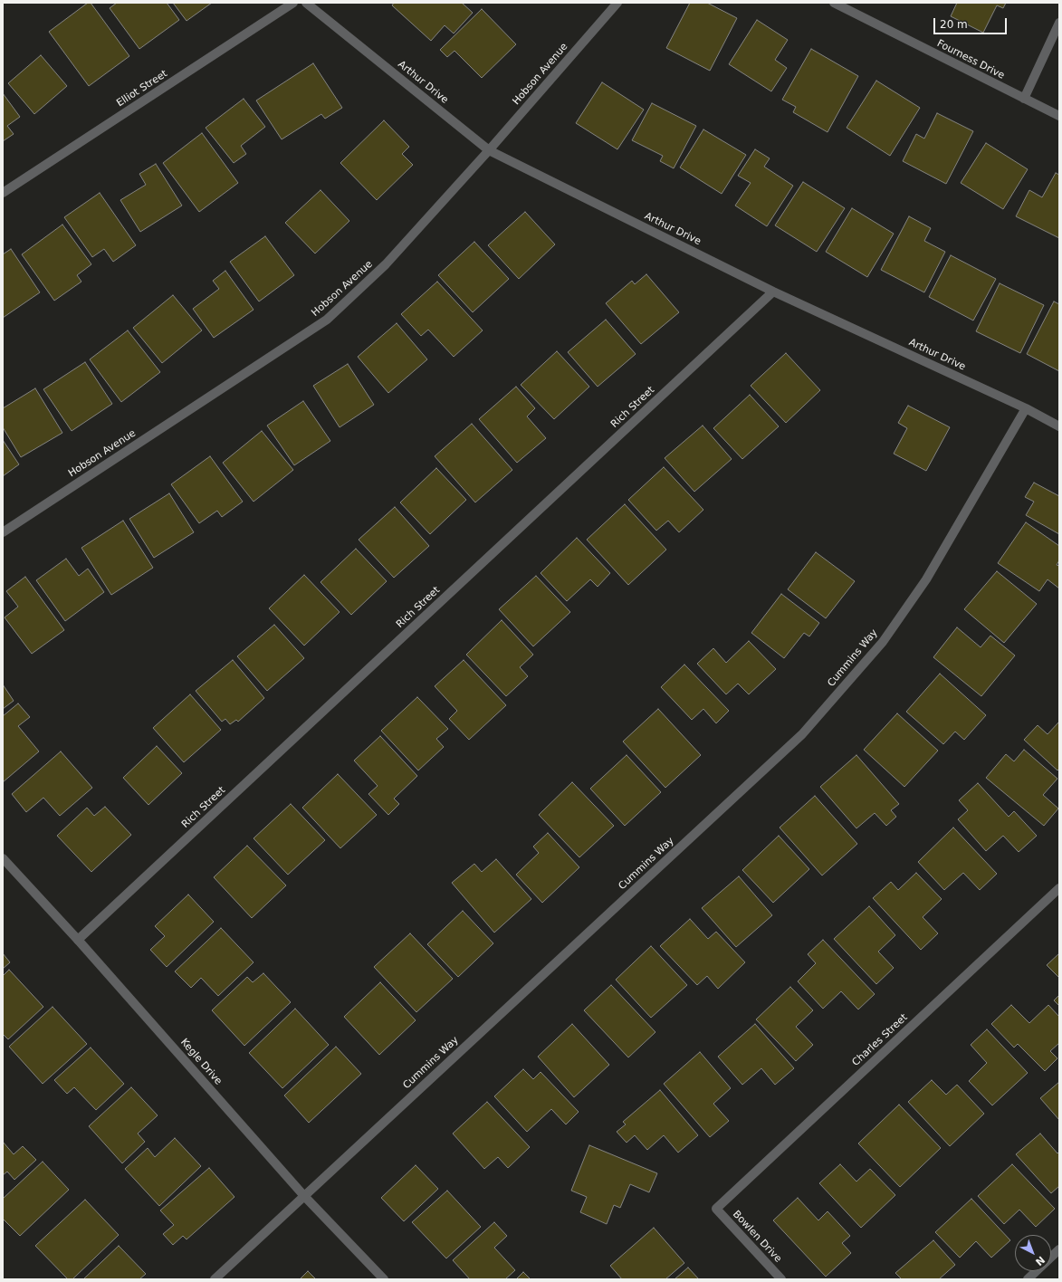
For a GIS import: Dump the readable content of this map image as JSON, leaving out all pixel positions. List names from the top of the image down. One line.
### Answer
{"streets":{"street":["Fourness Drive","Hobson Avenue","Arthur Drive","Elliot Street","Rich Street","Cummins Way","Charles Street","Kegle Drive","Bowlen Drive"]},"crossings":[["Hobson Avenue","Arthur Drive"],["Arthur Drive","Rich Street"],["Arthur Drive","Cummins Way"],["Rich Street","Kegle Drive"],["Cummins Way","Kegle Drive"],["Charles Street","Bowlen Drive"]],"scale_bar":"20 m","north":"bottom right"}
